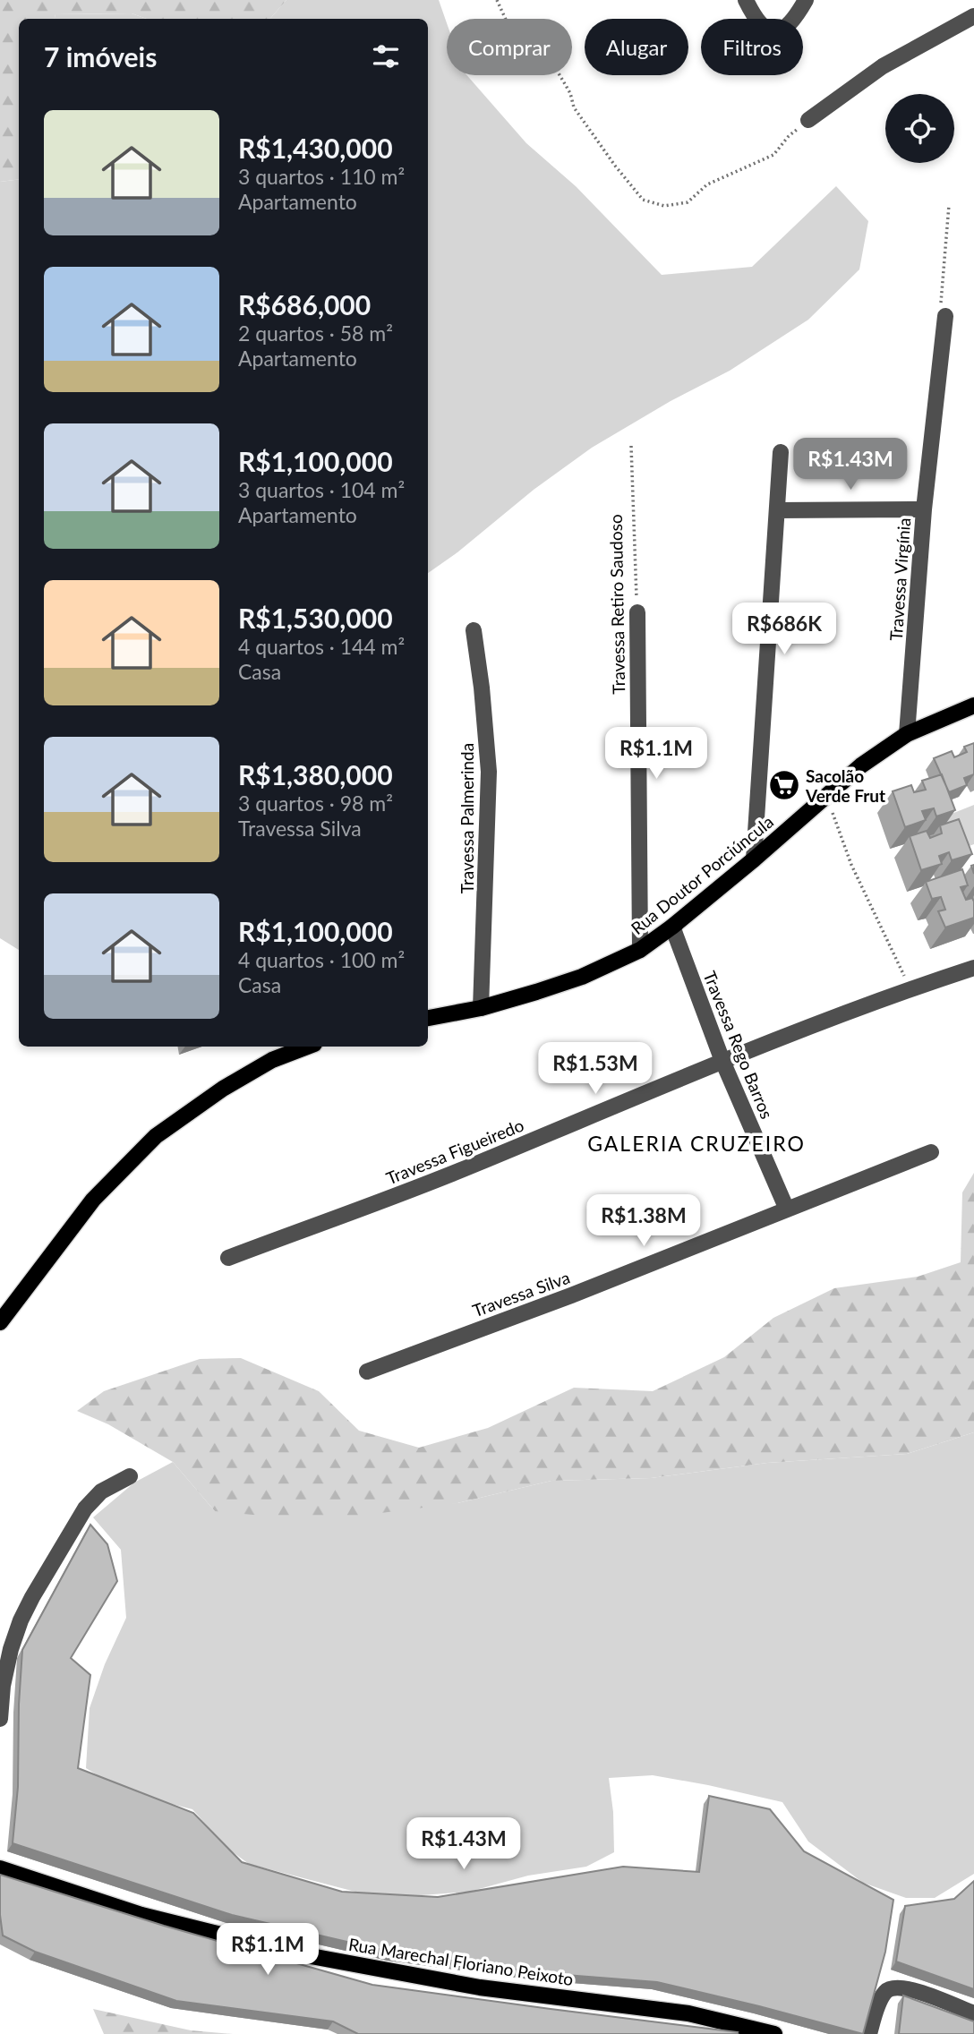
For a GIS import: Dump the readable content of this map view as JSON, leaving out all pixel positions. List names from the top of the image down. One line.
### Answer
{"streets":{"main road":["Rua Doutor Porciúncula","Rua Marechal Floriano Peixoto"],"street":["Travessa Virgínia","Travessa Retiro Saudoso","Travessa Palmerinda","Travessa Rego Barros","Travessa Figueiredo","Travessa Silva"]},"crossings":[["Travessa Virgínia","Rua Doutor Porciúncula"],["Travessa Retiro Saudoso","Rua Doutor Porciúncula"],["Travessa Palmerinda","Rua Doutor Porciúncula"],["Rua Doutor Porciúncula","Travessa Rego Barros"],["Travessa Rego Barros","Travessa Figueiredo"],["Travessa Rego Barros","Travessa Silva"]],"districts":["GALERIA CRUZEIRO"],"places":{"supermarket":["Sacolão Verde Frut"]},"page":{"chip":["Comprar","Alugar","Filtros"],"heading":"7 imóveis","list":[{"name":"R$1,430,000","note":"3 quartos · 110 m² · Apartamento"},{"name":"R$686,000","note":"2 quartos · 58 m² · Apartamento"},{"name":"R$1,100,000","note":"3 quartos · 104 m² · Apartamento"},{"name":"R$1,530,000","note":"4 quartos · 144 m² · Casa"},{"name":"R$1,380,000","note":"3 quartos · 98 m² · Travessa Silva"},{"name":"R$1,100,000","note":"4 quartos · 100 m² · Casa"}],"price":["R$1.43M","R$686K","R$1.1M","R$1.53M","R$1.38M","R$1.43M","R$1.1M"]}}
